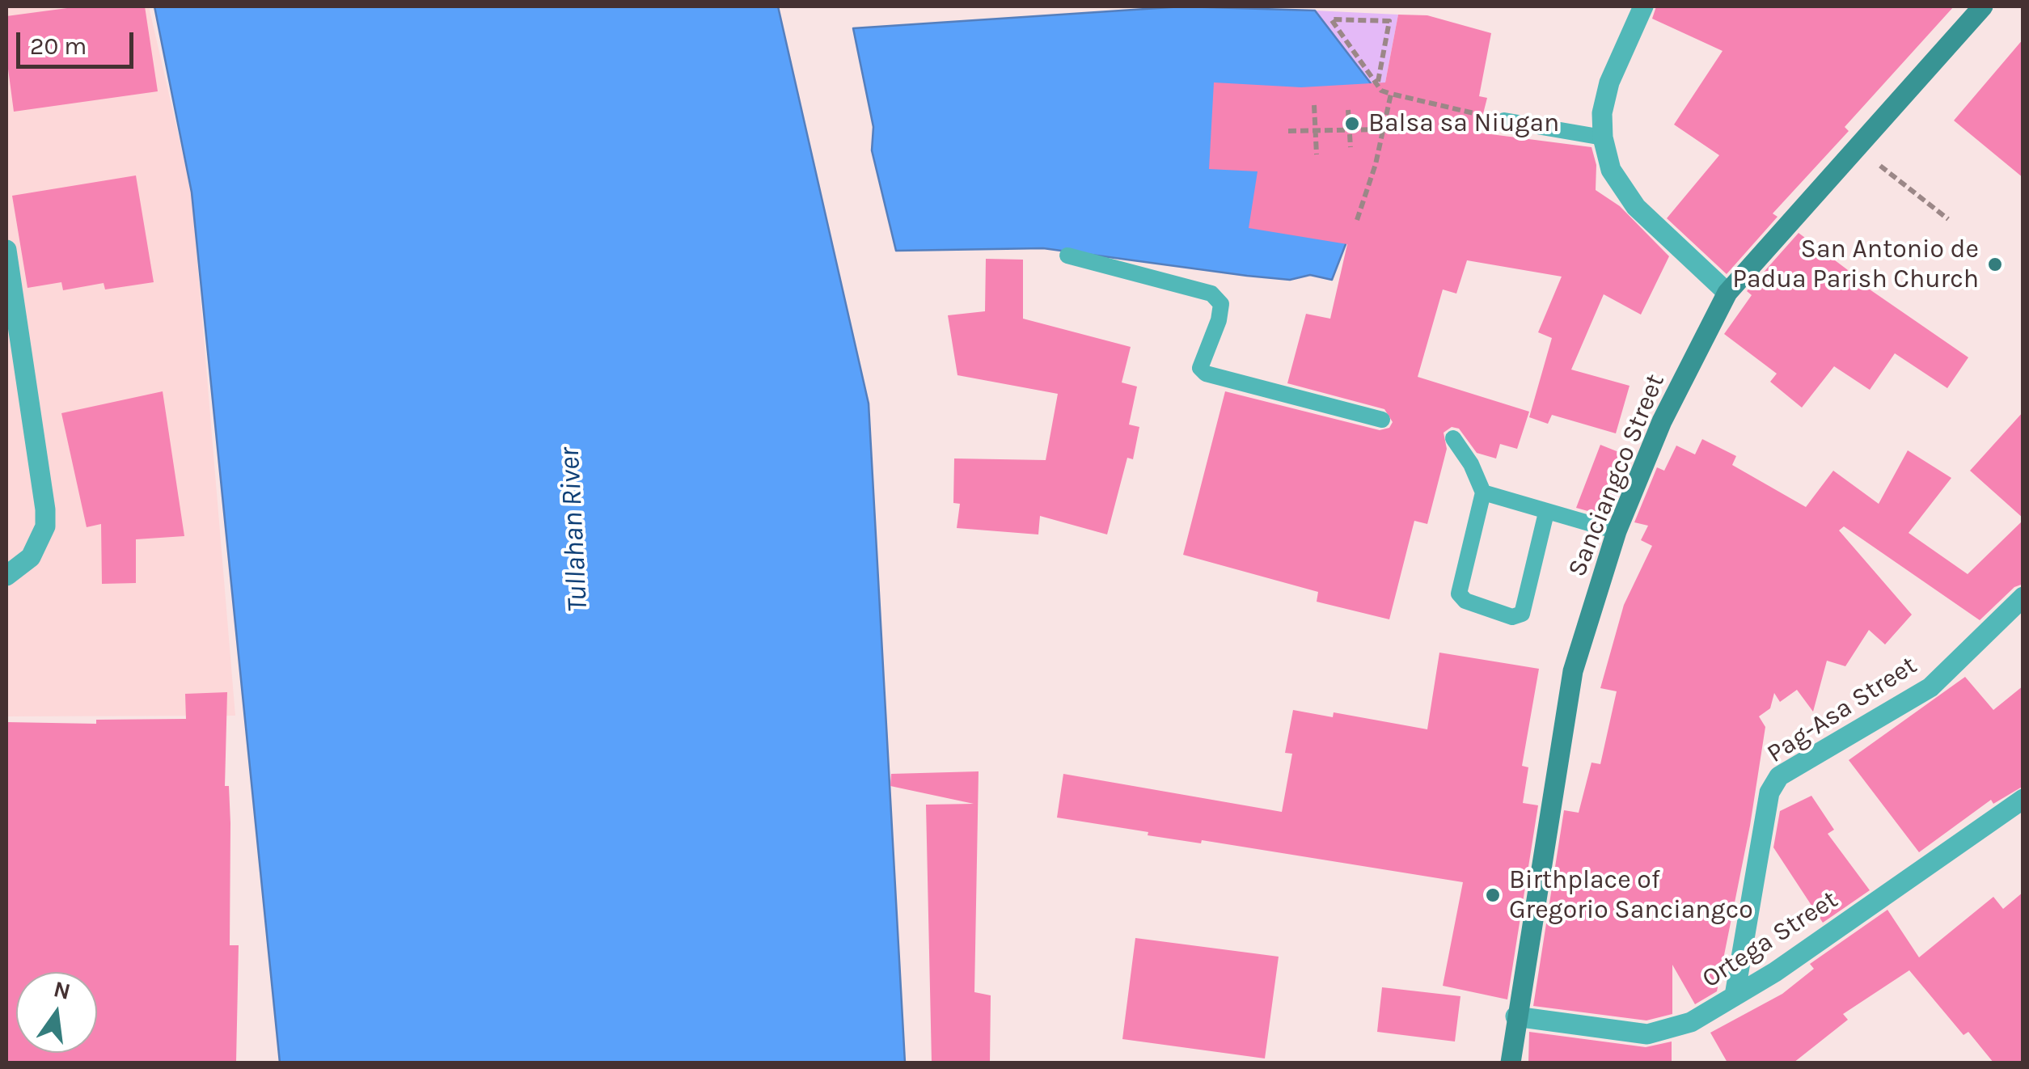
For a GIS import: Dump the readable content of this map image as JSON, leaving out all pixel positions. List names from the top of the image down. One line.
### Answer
{"streets":{"main road":["Sanciangco Street"],"street":["Pag-Asa Street","Ortega Street"]},"crossings":[["Sanciangco Street","Ortega Street"],["Pag-Asa Street","Ortega Street"]],"water":["Tullahan River"],"places":["Balsa sa Niugan","San Antonio de Padua Parish Church","Birthplace of Gregorio Sanciangco"],"scale_bar":"20 m","north":"top"}
